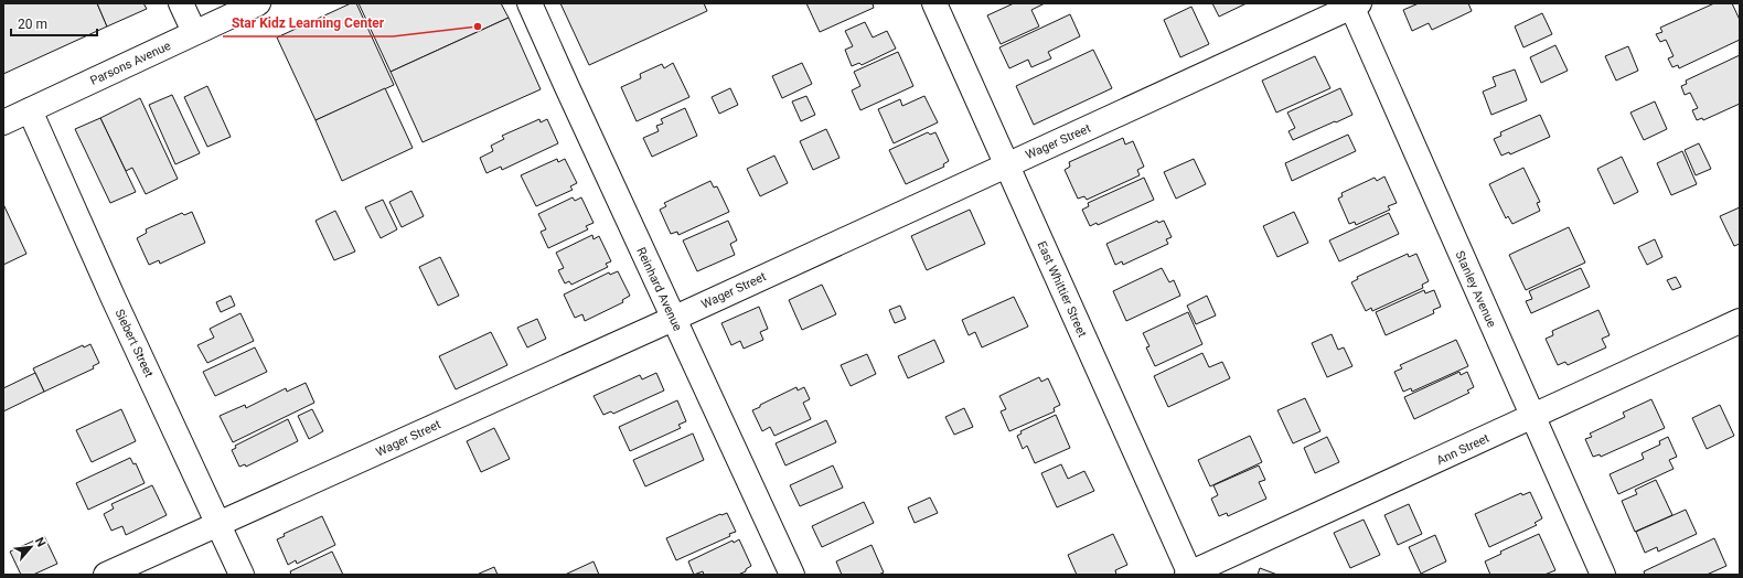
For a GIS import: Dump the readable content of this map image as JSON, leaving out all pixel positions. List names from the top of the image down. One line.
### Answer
{"streets":{"street":["Parsons Avenue","Wager Street","Reinhard Avenue","East Whittier Street","Stanley Avenue","Siebert Street","Ann Street"]},"crossings":[["Parsons Avenue","Siebert Street"],["Wager Street","Reinhard Avenue"],["Wager Street","East Whittier Street"],["Wager Street","Stanley Avenue"],["Wager Street","Siebert Street"],["East Whittier Street","Ann Street"],["Stanley Avenue","Ann Street"]],"places":["Star Kidz Learning Center"],"scale_bar":"20 m","north":"top right"}
